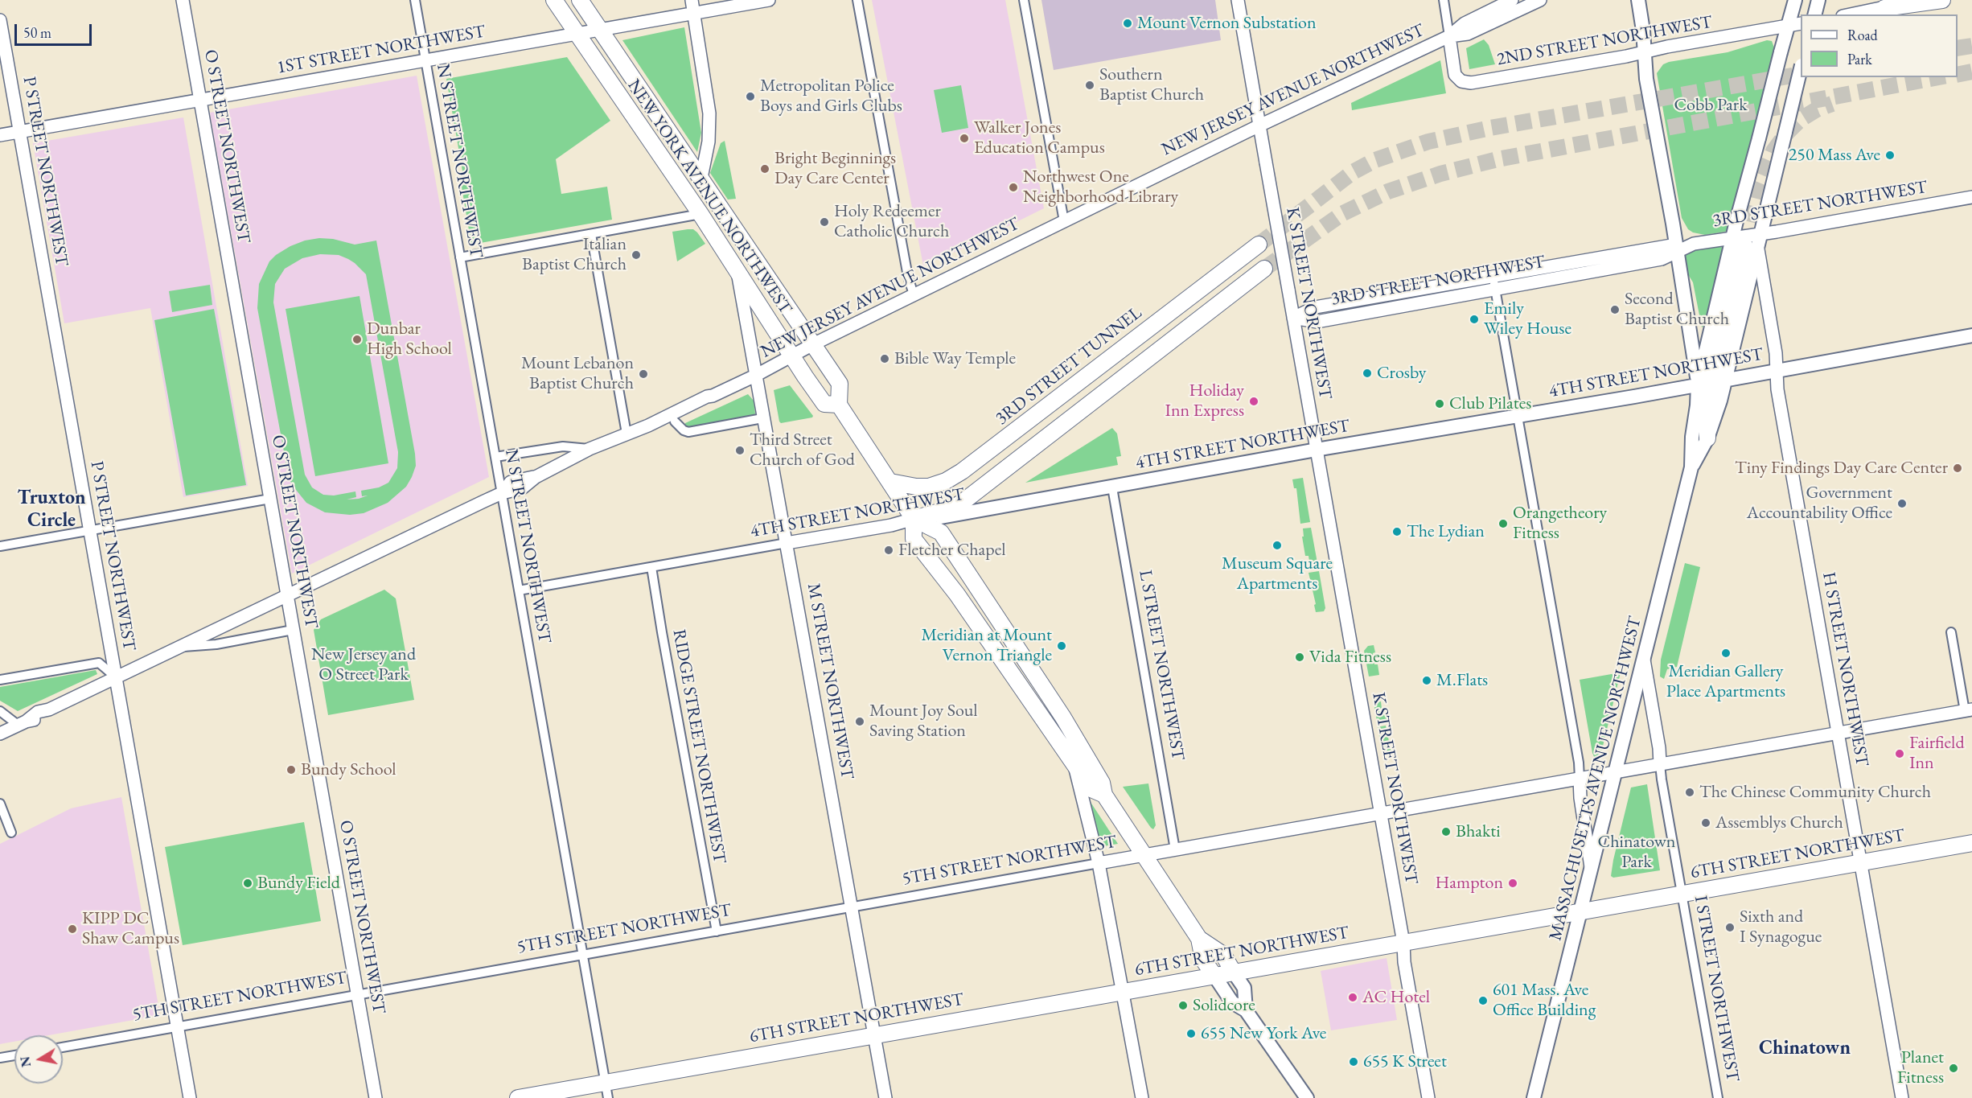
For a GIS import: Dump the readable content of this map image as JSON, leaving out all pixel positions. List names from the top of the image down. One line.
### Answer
{"streets":{"highway":["NEW YORK AVENUE NORTHWEST","3RD STREET TUNNEL","6TH STREET NORTHWEST"],"main road":["4TH STREET NORTHWEST","MASSACHUSETTS AVENUE NORTHWEST"],"street":["2ND STREET NORTHWEST","1ST STREET NORTHWEST","NEW JERSEY AVENUE NORTHWEST","O STREET NORTHWEST","N STREET NORTHWEST","P STREET NORTHWEST","3RD STREET NORTHWEST","K STREET NORTHWEST","L STREET NORTHWEST","H STREET NORTHWEST","M STREET NORTHWEST","RIDGE STREET NORTHWEST","5TH STREET NORTHWEST","I STREET NORTHWEST"]},"crossings":[["2ND STREET NORTHWEST","NEW JERSEY AVENUE NORTHWEST"],["1ST STREET NORTHWEST","O STREET NORTHWEST"],["1ST STREET NORTHWEST","N STREET NORTHWEST"],["1ST STREET NORTHWEST","P STREET NORTHWEST"],["1ST STREET NORTHWEST","NEW YORK AVENUE NORTHWEST"],["NEW JERSEY AVENUE NORTHWEST","O STREET NORTHWEST"],["NEW JERSEY AVENUE NORTHWEST","N STREET NORTHWEST"],["NEW JERSEY AVENUE NORTHWEST","P STREET NORTHWEST"],["NEW JERSEY AVENUE NORTHWEST","NEW YORK AVENUE NORTHWEST"],["NEW JERSEY AVENUE NORTHWEST","K STREET NORTHWEST"],["NEW JERSEY AVENUE NORTHWEST","M STREET NORTHWEST"],["O STREET NORTHWEST","5TH STREET NORTHWEST"],["N STREET NORTHWEST","4TH STREET NORTHWEST"],["N STREET NORTHWEST","6TH STREET NORTHWEST"],["N STREET NORTHWEST","5TH STREET NORTHWEST"],["P STREET NORTHWEST","5TH STREET NORTHWEST"],["NEW YORK AVENUE NORTHWEST","3RD STREET TUNNEL"],["NEW YORK AVENUE NORTHWEST","4TH STREET NORTHWEST"],["NEW YORK AVENUE NORTHWEST","M STREET NORTHWEST"],["NEW YORK AVENUE NORTHWEST","6TH STREET NORTHWEST"],["NEW YORK AVENUE NORTHWEST","5TH STREET NORTHWEST"],["3RD STREET NORTHWEST","K STREET NORTHWEST"],["3RD STREET NORTHWEST","H STREET NORTHWEST"],["K STREET NORTHWEST","4TH STREET NORTHWEST"],["K STREET NORTHWEST","6TH STREET NORTHWEST"],["K STREET NORTHWEST","5TH STREET NORTHWEST"],["4TH STREET NORTHWEST","L STREET NORTHWEST"],["4TH STREET NORTHWEST","H STREET NORTHWEST"],["4TH STREET NORTHWEST","M STREET NORTHWEST"],["4TH STREET NORTHWEST","RIDGE STREET NORTHWEST"],["4TH STREET NORTHWEST","MASSACHUSETTS AVENUE NORTHWEST"],["L STREET NORTHWEST","5TH STREET NORTHWEST"],["H STREET NORTHWEST","6TH STREET NORTHWEST"],["H STREET NORTHWEST","5TH STREET NORTHWEST"],["M STREET NORTHWEST","6TH STREET NORTHWEST"],["M STREET NORTHWEST","5TH STREET NORTHWEST"],["RIDGE STREET NORTHWEST","5TH STREET NORTHWEST"],["MASSACHUSETTS AVENUE NORTHWEST","6TH STREET NORTHWEST"],["MASSACHUSETTS AVENUE NORTHWEST","5TH STREET NORTHWEST"],["MASSACHUSETTS AVENUE NORTHWEST","I STREET NORTHWEST"],["6TH STREET NORTHWEST","I STREET NORTHWEST"],["5TH STREET NORTHWEST","I STREET NORTHWEST"]],"districts":["Truxton Circle","Chinatown"],"parks":["Cobb Park","New Jersey and O Street Park","Chinatown Park"],"places":["Mount Vernon Substation","Southern Baptist Church","Metropolitan Police Boys and Girls Clubs","Walker Jones Education Campus","250 Mass Ave","Bright Beginnings Day Care Center","Northwest One Neighborhood Library","Holy Redeemer Catholic Church","Italian Baptist Church","Second Baptist Church","Emily Wiley House","Dunbar High School","Bible Way Temple","Crosby","Mount Lebanon Baptist Church","Holiday Inn Express","Club Pilates","Third Street Church of God","Tiny Findings Day Care Center","Government Accountability Office","Orangetheory Fitness","The Lydian","Museum Square Apartments","Fletcher Chapel","Meridian at Mount Vernon Triangle","Meridian Gallery Place Apartments","Vida Fitness","M.Flats","Mount Joy Soul Saving Station","Fairfield Inn","Bundy School","The Chinese Community Church","Assemblys Church","Bhakti","Bundy Field","Hampton","Sixth and I Synagogue","KIPP DC Shaw Campus","AC Hotel","601 Mass. Ave Office Building","Solidcore","655 New York Ave","655 K Street","Planet Fitness"],"legend":["Road","Park"],"scale_bar":"50 m","north":"left"}
